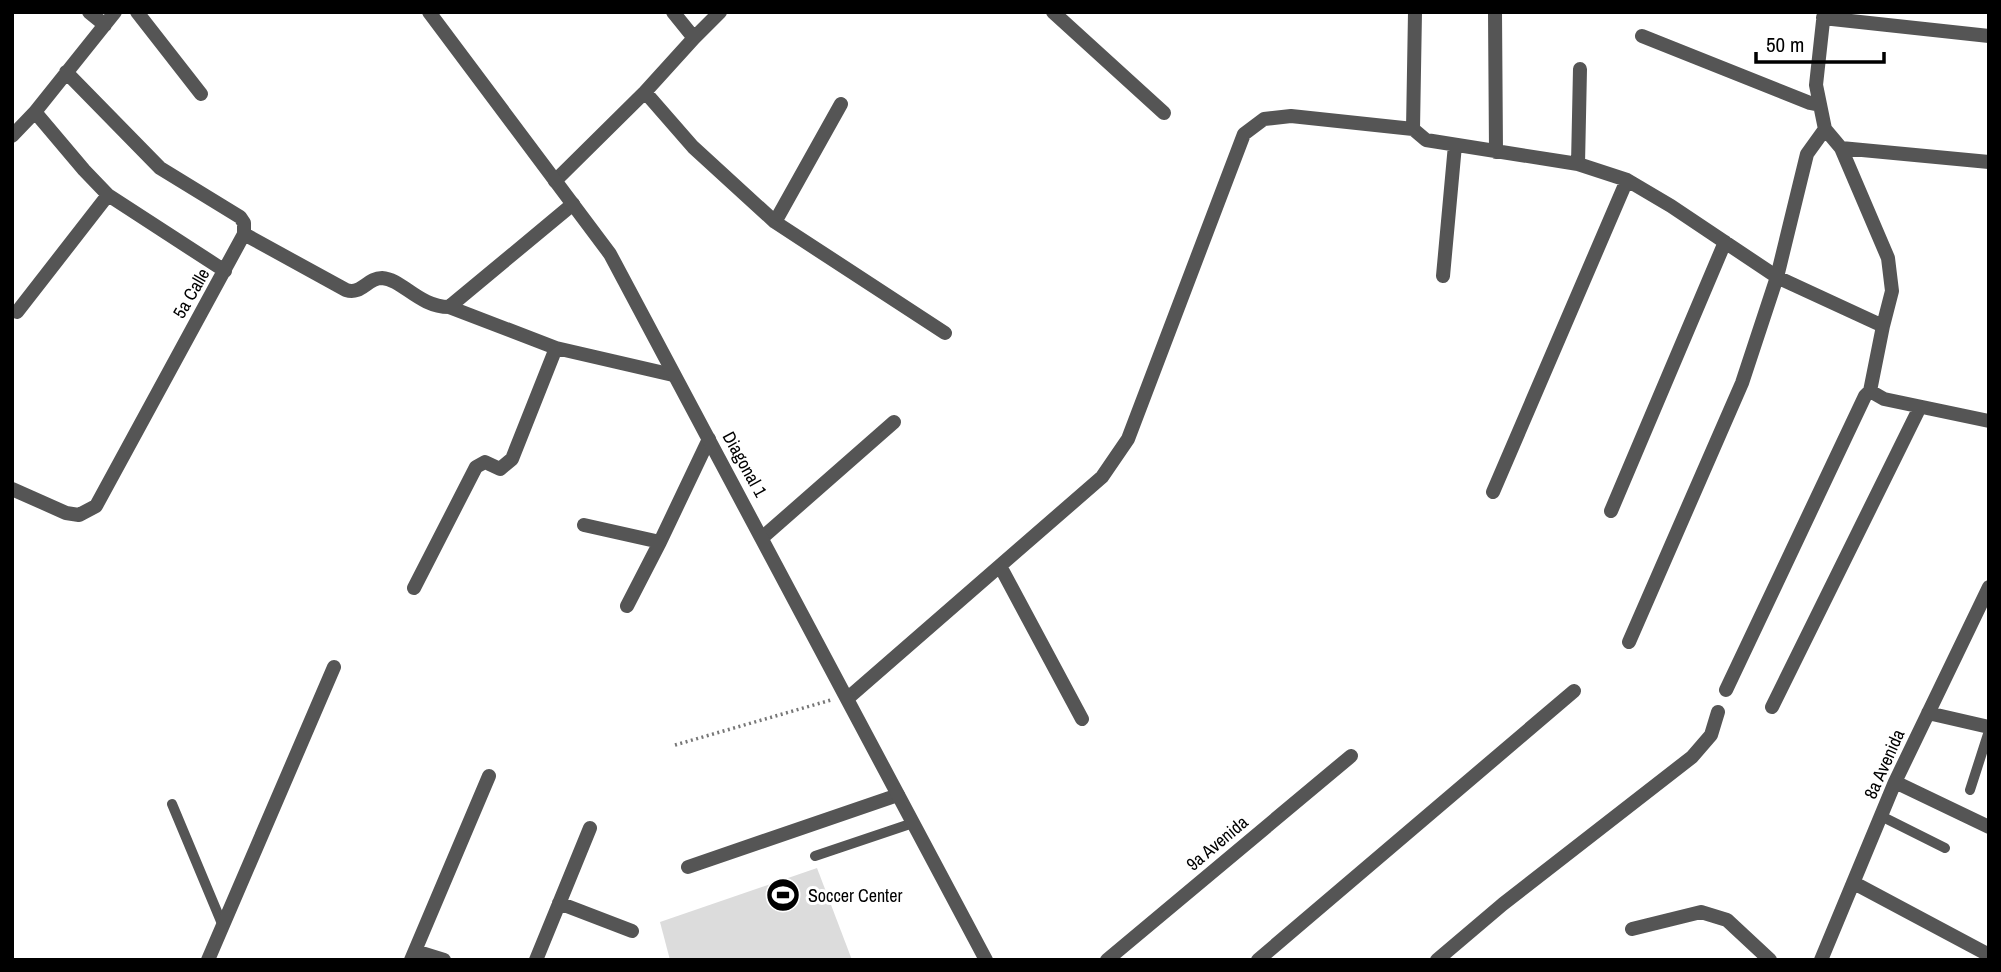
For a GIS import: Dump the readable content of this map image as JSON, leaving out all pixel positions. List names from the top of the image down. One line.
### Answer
{"streets":{"street":["5a Calle","Diagonal 1","8a Avenida","9a Avenida"]},"places":{"sports":["Soccer Center"]},"scale_bar":"50 m"}
